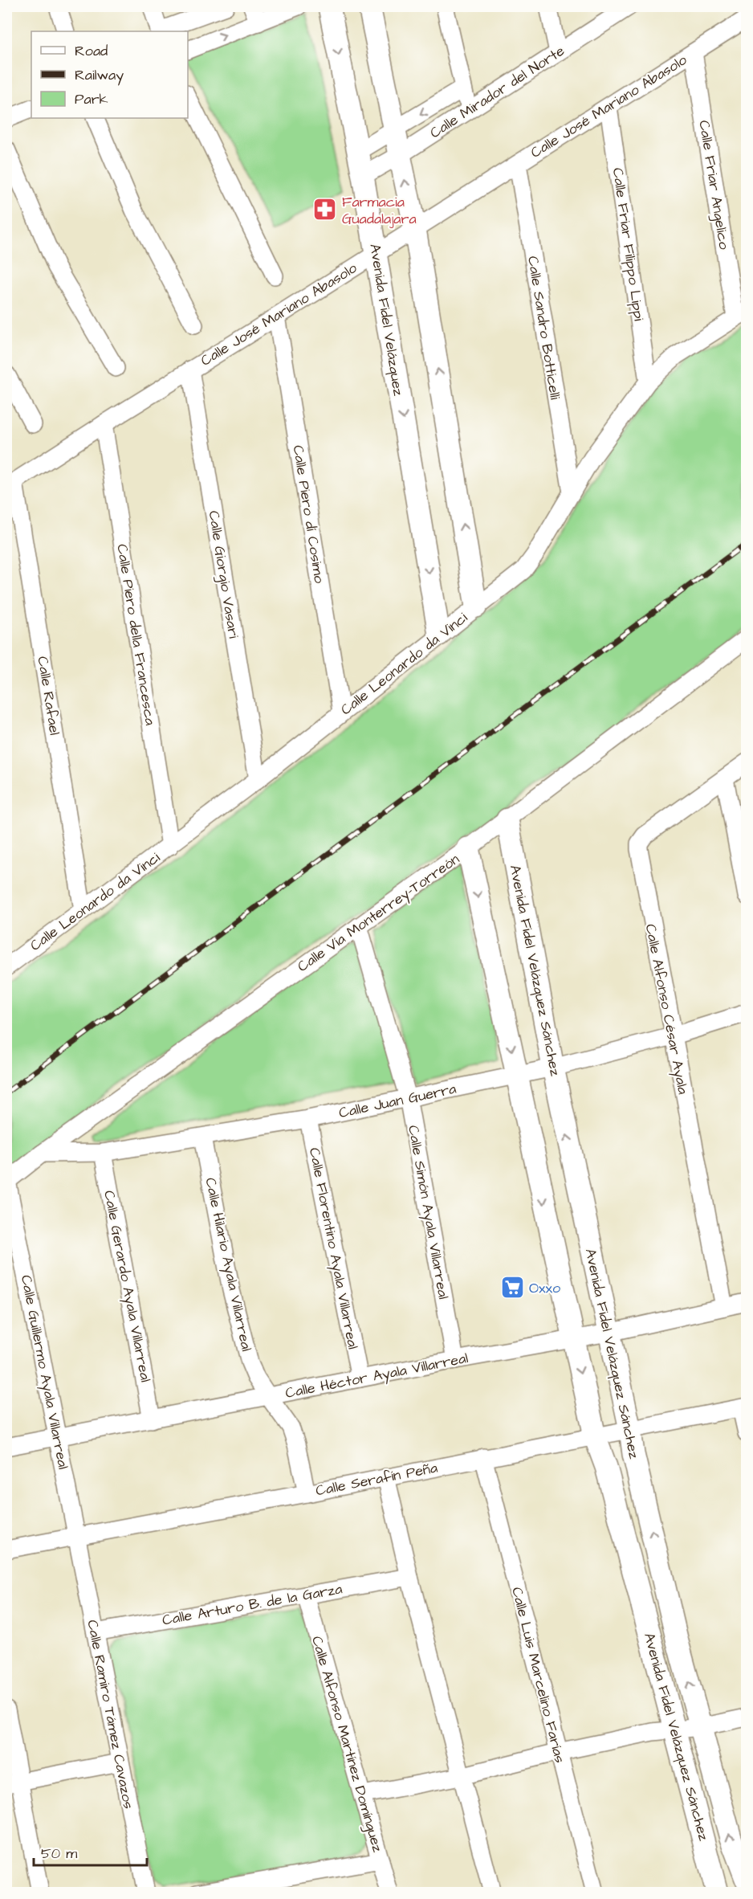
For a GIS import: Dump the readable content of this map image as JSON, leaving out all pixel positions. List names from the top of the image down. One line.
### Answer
{"streets":{"street":["Calle Mirador del Norte","Calle José Mariano Abasolo","Calle Friar Angelico","Calle Friar Filippo Lippi","Avenida Fidel Velázquez","Calle Sandro Botticelli","Calle Piero dí Cosimo","Calle Giorgio Vasari","Calle Piero della Francesca","Calle Leonardo da Vinci","Calle Rafael","Calle Vía Monterrey-Torreón","Avenida Fidel Velázquez Sánchez","Calle Alfonso César Ayala","Calle Juan Guerra","Calle Simón Ayala Villarreal","Calle Florentino Ayala Villarreal","Calle Hilario Ayala Villarreal","Calle Gerardo Ayala Villarreal","Calle Guillermo Ayala Villarreal","Calle Héctor Ayala Villarreal","Calle Serafín Peña","Calle Arturo B. de la Garza","Calle Luis Marcelino Farías","Calle Ramiro Támez Cavazos","Calle Alfonso Martínez Domínguez"]},"crossings":[["Calle Mirador del Norte","Avenida Fidel Velázquez"],["Calle José Mariano Abasolo","Calle Friar Angelico"],["Calle José Mariano Abasolo","Calle Friar Filippo Lippi"],["Calle José Mariano Abasolo","Avenida Fidel Velázquez"],["Calle José Mariano Abasolo","Calle Sandro Botticelli"],["Calle José Mariano Abasolo","Calle Piero dí Cosimo"],["Calle José Mariano Abasolo","Calle Giorgio Vasari"],["Calle José Mariano Abasolo","Calle Piero della Francesca"],["Calle José Mariano Abasolo","Calle Rafael"],["Calle Friar Angelico","Calle Leonardo da Vinci"],["Calle Friar Filippo Lippi","Calle Leonardo da Vinci"],["Avenida Fidel Velázquez","Calle Leonardo da Vinci"],["Calle Sandro Botticelli","Calle Leonardo da Vinci"],["Calle Piero dí Cosimo","Calle Leonardo da Vinci"],["Calle Giorgio Vasari","Calle Leonardo da Vinci"],["Calle Piero della Francesca","Calle Leonardo da Vinci"],["Calle Leonardo da Vinci","Calle Rafael"],["Calle Vía Monterrey-Torreón","Avenida Fidel Velázquez Sánchez"],["Calle Vía Monterrey-Torreón","Calle Juan Guerra"],["Calle Vía Monterrey-Torreón","Calle Simón Ayala Villarreal"],["Calle Vía Monterrey-Torreón","Calle Guillermo Ayala Villarreal"],["Avenida Fidel Velázquez Sánchez","Calle Juan Guerra"],["Avenida Fidel Velázquez Sánchez","Calle Héctor Ayala Villarreal"],["Avenida Fidel Velázquez Sánchez","Calle Serafín Peña"],["Calle Alfonso César Ayala","Calle Juan Guerra"],["Calle Alfonso César Ayala","Calle Héctor Ayala Villarreal"],["Calle Juan Guerra","Calle Simón Ayala Villarreal"],["Calle Juan Guerra","Calle Florentino Ayala Villarreal"],["Calle Juan Guerra","Calle Hilario Ayala Villarreal"],["Calle Juan Guerra","Calle Gerardo Ayala Villarreal"],["Calle Simón Ayala Villarreal","Calle Héctor Ayala Villarreal"],["Calle Florentino Ayala Villarreal","Calle Héctor Ayala Villarreal"],["Calle Hilario Ayala Villarreal","Calle Héctor Ayala Villarreal"],["Calle Hilario Ayala Villarreal","Calle Serafín Peña"],["Calle Gerardo Ayala Villarreal","Calle Héctor Ayala Villarreal"],["Calle Guillermo Ayala Villarreal","Calle Héctor Ayala Villarreal"],["Calle Guillermo Ayala Villarreal","Calle Serafín Peña"],["Calle Guillermo Ayala Villarreal","Calle Ramiro Támez Cavazos"],["Calle Serafín Peña","Calle Luis Marcelino Farías"],["Calle Serafín Peña","Calle Ramiro Támez Cavazos"],["Calle Arturo B. de la Garza","Calle Ramiro Támez Cavazos"],["Calle Arturo B. de la Garza","Calle Alfonso Martínez Domínguez"]],"places":{"pharmacy":["Farmacia Guadalajara"],"supermarket":["Oxxo"]},"legend":["Road","Railway","Park"],"scale_bar":"50 m"}
